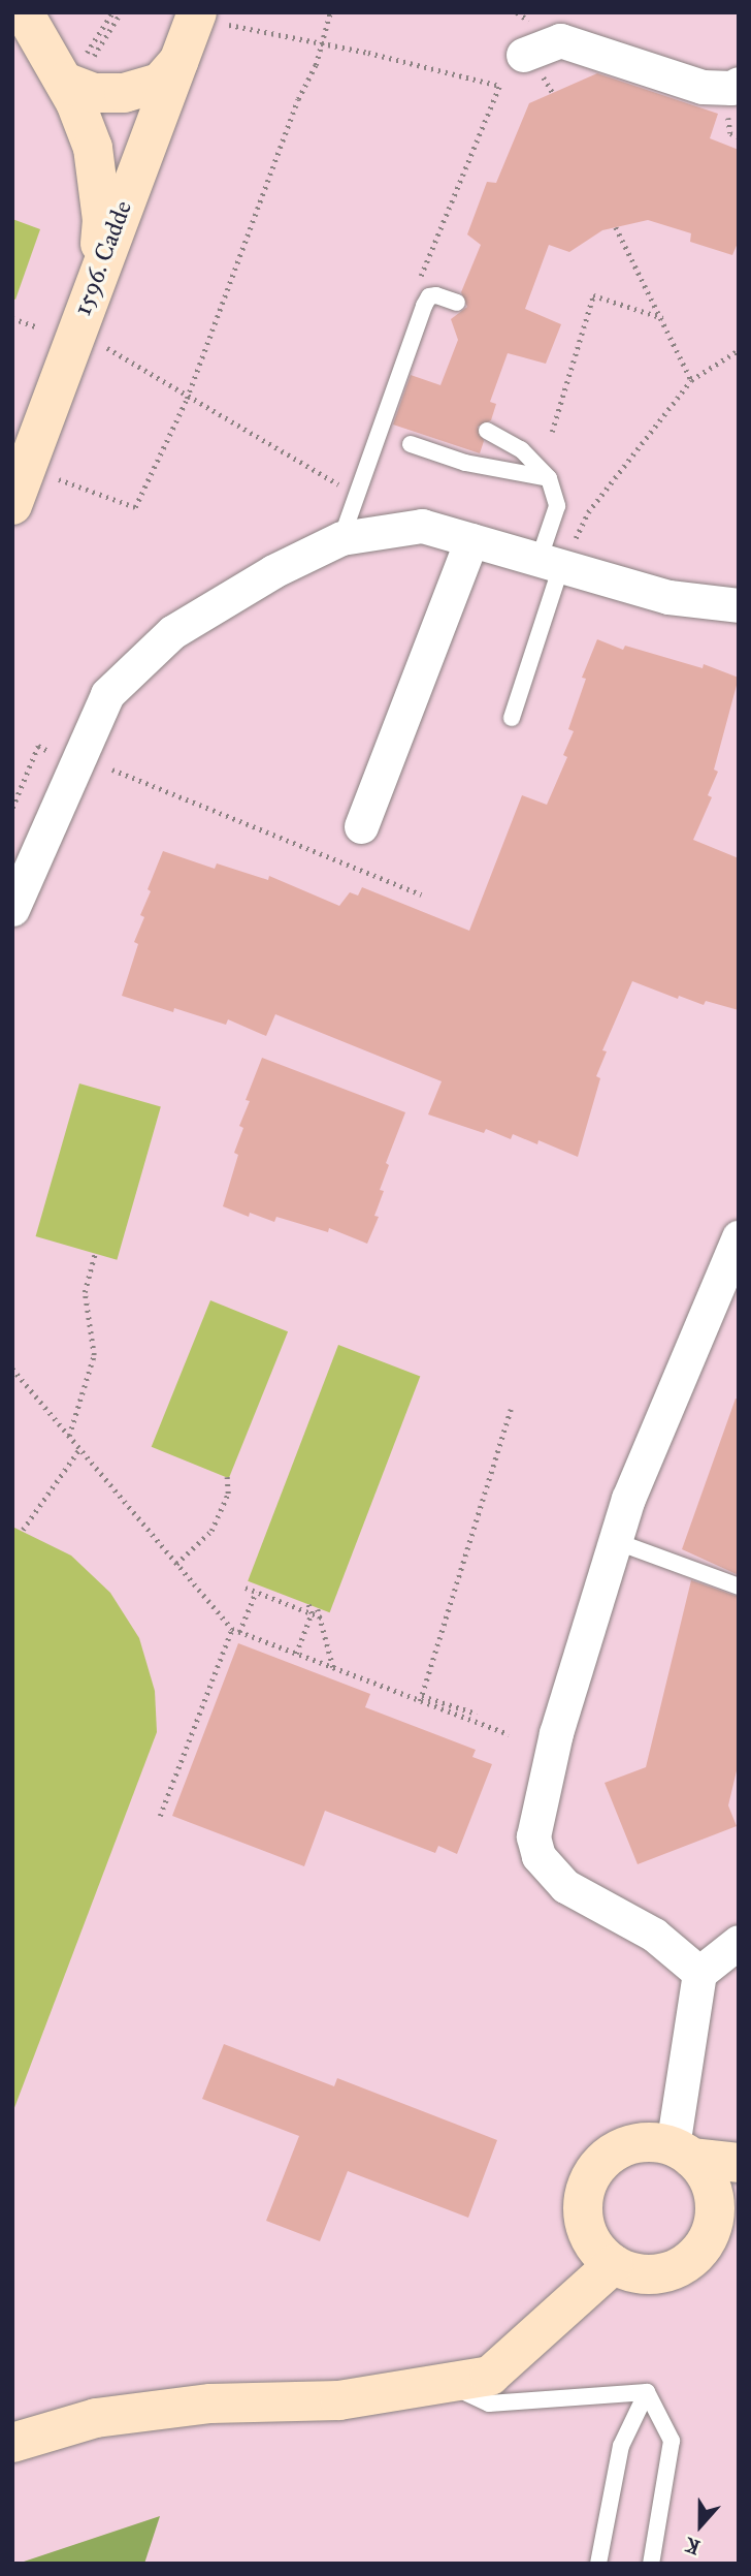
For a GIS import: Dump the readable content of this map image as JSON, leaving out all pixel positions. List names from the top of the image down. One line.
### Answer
{"streets":{"main road":["1596. Cadde"]},"north":"bottom"}
